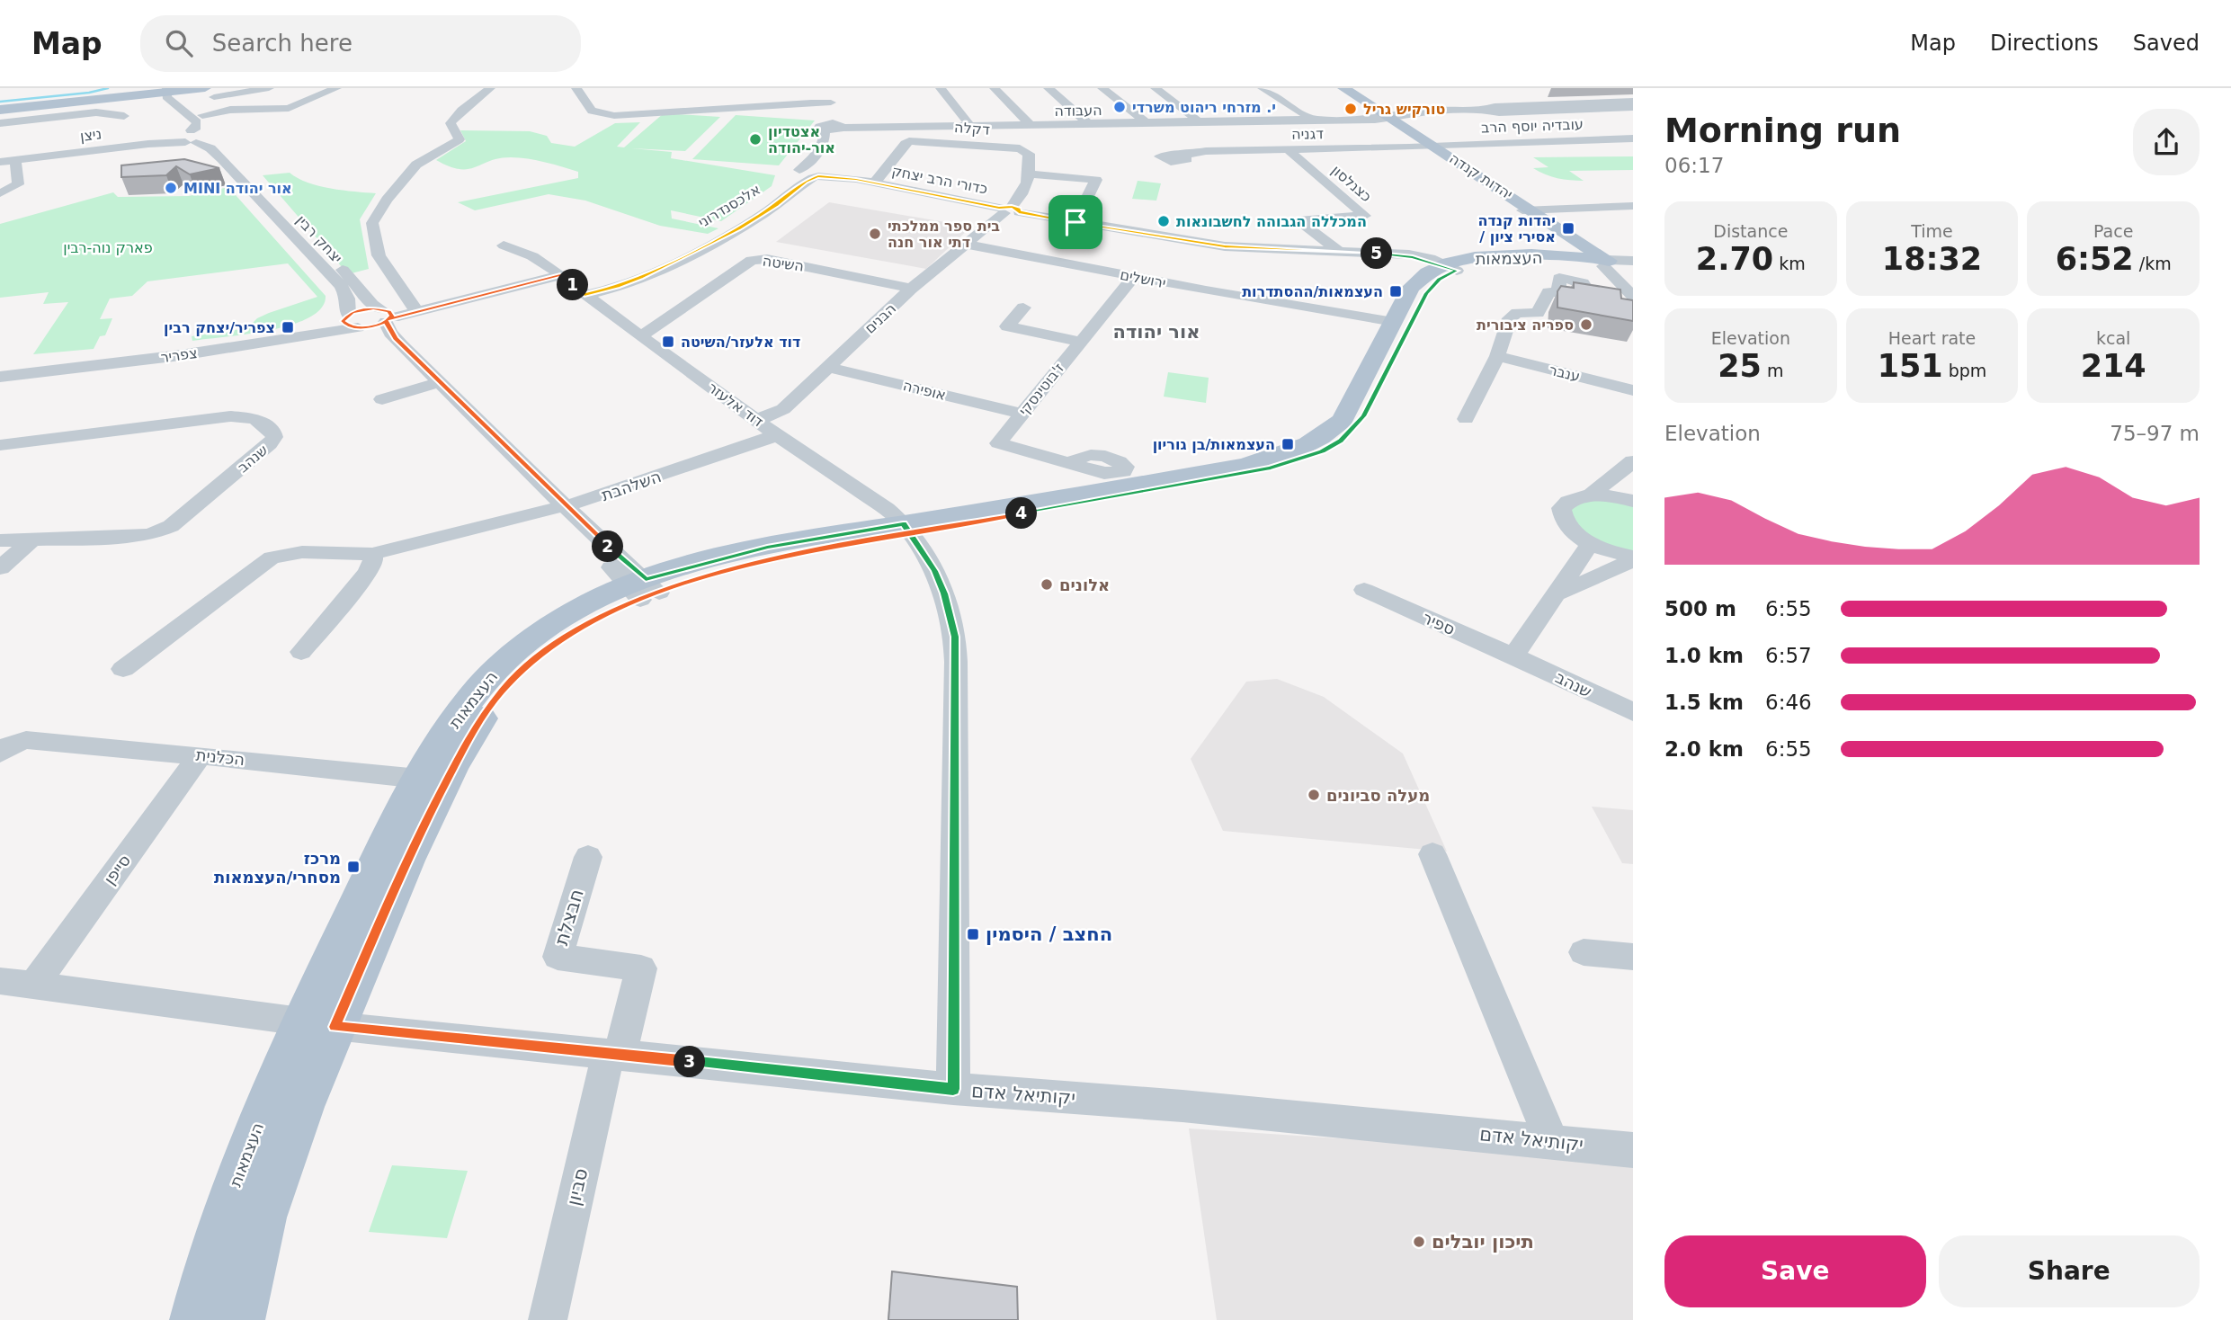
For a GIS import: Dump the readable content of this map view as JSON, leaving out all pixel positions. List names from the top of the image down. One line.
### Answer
{"streets":{"main road":["יהדות קנדה","העצמאות"],"street":["העבודה","עובדיה יוסף הרב","דקלה","דגניה","ניצן","כדורי הרב יצחק","כצנלסון","אלכסנדרוני","יצחק רבין","השיטה","ירושלים","הבנים","צפריר","ענבר","ז'בוטינסקי","אופירה","דוד אלעזר","שנהב","השלהבת","ספיר","הכלנית","סייפן","חבצלת","יקותיאל אדם","סביון"]},"crossings":[["העבודה","יהדות קנדה"],["העבודה","אלכסנדרוני"],["עובדיה יוסף הרב","דגניה"],["עובדיה יוסף הרב","יהדות קנדה"],["דקלה","כדורי הרב יצחק"],["דגניה","יהדות קנדה"],["דגניה","כצנלסון"],["ניצן","יצחק רבין"],["יהדות קנדה","העצמאות"],["כדורי הרב יצחק","כצנלסון"],["כדורי הרב יצחק","אלכסנדרוני"],["כדורי הרב יצחק","העצמאות"],["כדורי הרב יצחק","הבנים"],["אלכסנדרוני","דוד אלעזר"],["יצחק רבין","צפריר"],["העצמאות","ירושלים"],["העצמאות","דוד אלעזר"],["העצמאות","הכלנית"],["העצמאות","יקותיאל אדם"],["השיטה","הבנים"],["השיטה","דוד אלעזר"],["ירושלים","הבנים"],["ירושלים","ז'בוטינסקי"],["הבנים","אופירה"],["הבנים","דוד אלעזר"],["ז'בוטינסקי","אופירה"],["דוד אלעזר","השלהבת"],["דוד אלעזר","יקותיאל אדם"],["שנהב","ספיר"],["הכלנית","סייפן"],["חבצלת","יקותיאל אדם"],["חבצלת","סביון"],["יקותיאל אדם","סביון"]],"districts":["אור יהודה"],"parks":["פארק נוה-רבין"],"places":{"other":["י. מזרחי ריהוט משרדי","טורקיש גריל","אצטדיון אור-יהודה","MINI אור יהודה","המכללה הגבוהה לחשבונאות","בית ספר ממלכתי דתי אור חנה","ספריה ציבורית","אלונים","מעלה סביונים","תיכון יובלים"],"transit":["יהדות קנדה / אסירי ציון","העצמאות/ההסתדרות","צפריר/יצחק רבין","דוד אלעזר/השיטה","העצמאות/בן גוריון","מרכז מסחרי/העצמאות","החצב / היסמין"]},"page":{"header":"Map","search":"Search here","nav":["Map","Directions","Saved"],"heading":["Morning run","06:17"],"stats":[["Distance","2.70 km"],["Time","18:32"],["Pace","6:52 /km"],["Elevation","25 m"],["Heart rate","151 bpm"],["kcal","214"]],"pins":["5","1","4","2","3"],"chart":["Elevation","75–97 m"],"list":[{"name":"500 m","note":"6:55"},{"name":"1.0 km","note":"6:57"},{"name":"1.5 km","note":"6:46"},{"name":"2.0 km","note":"6:55"}],"buttons":["Save","Share"]}}
